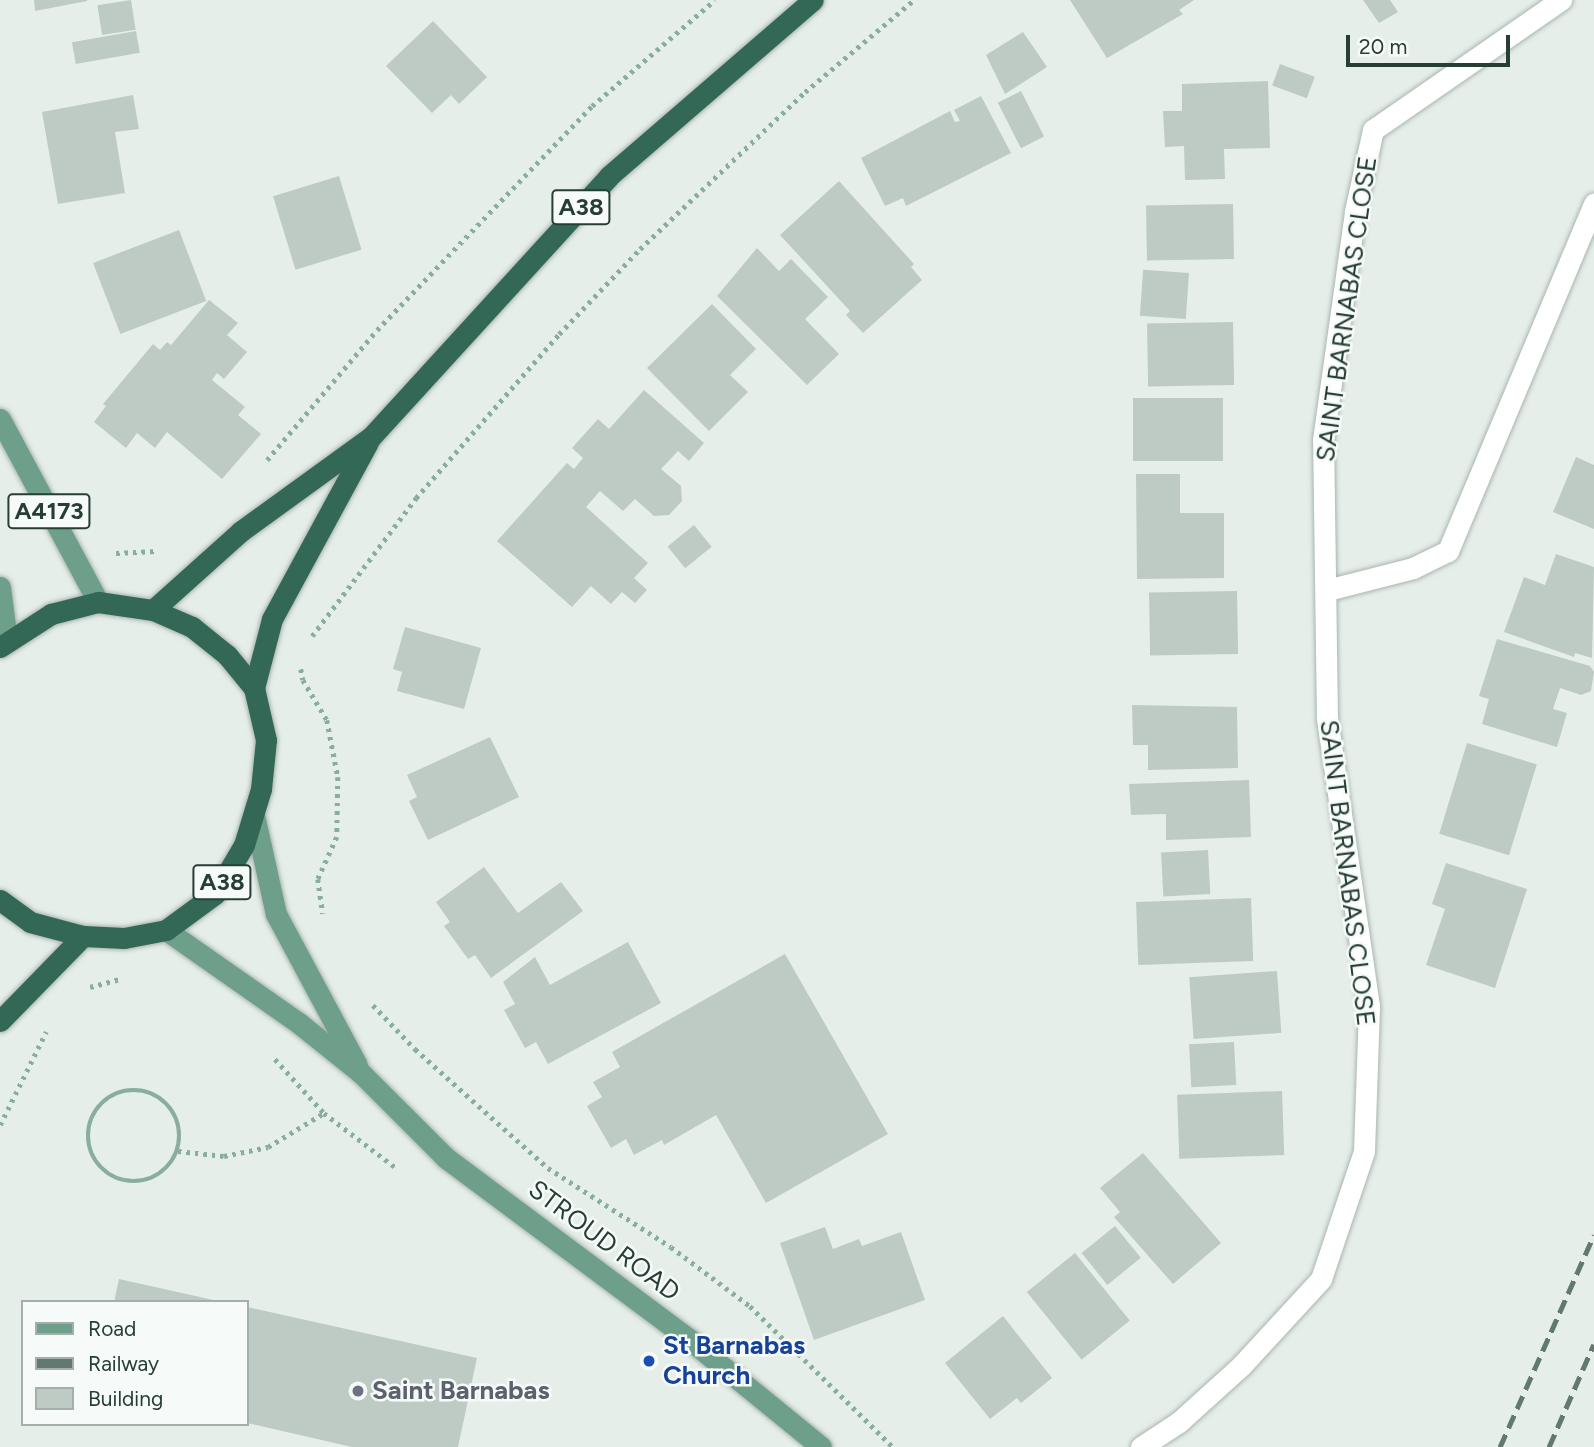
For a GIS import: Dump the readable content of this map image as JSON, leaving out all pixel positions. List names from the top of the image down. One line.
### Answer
{"streets":{"highway":["A38"],"main road":["A4173","STROUD ROAD"],"street":["SAINT BARNABAS CLOSE"]},"crossings":[["A38","A4173"],["A38","STROUD ROAD"]],"places":["St Barnabas Church","Saint Barnabas"],"legend":["Road","Railway","Building"],"scale_bar":"20 m"}
